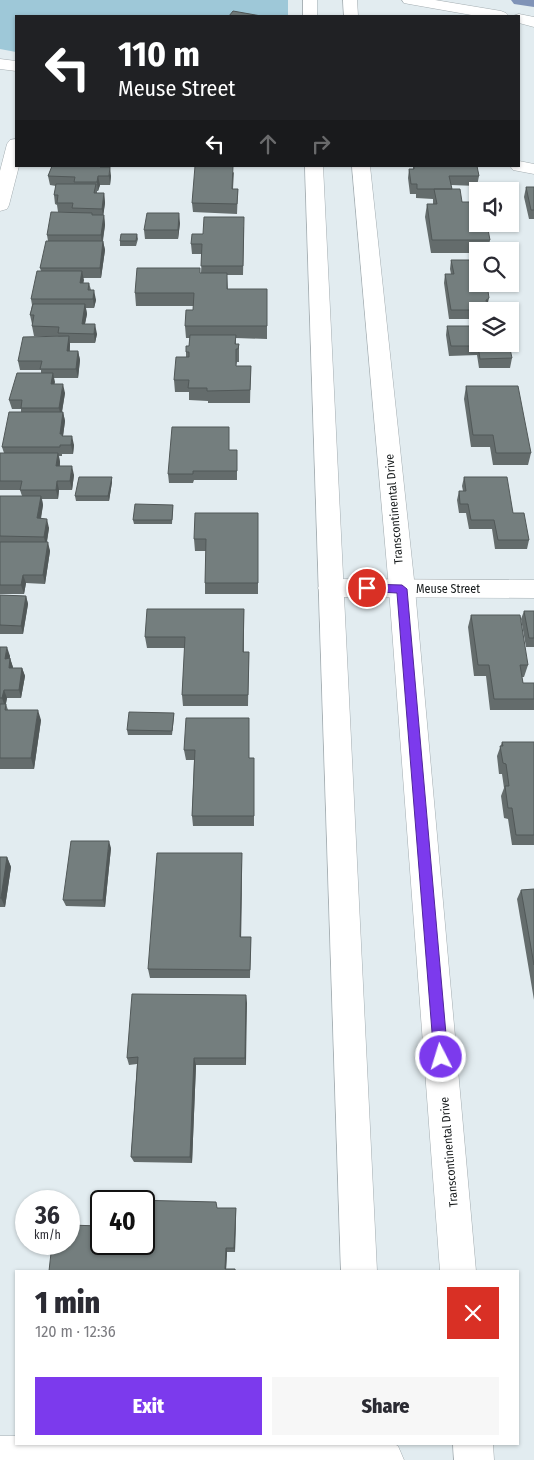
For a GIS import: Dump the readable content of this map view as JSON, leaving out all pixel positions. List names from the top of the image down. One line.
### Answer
{"streets":{"street":["Transcontinental Drive","Meuse Street"]},"crossings":[["Transcontinental Drive","Meuse Street"]],"page":{"turn":["110 m","Meuse Street"],"speed":"36 km/h","limit":"40","heading":["1 min","120 m · 12:36"],"buttons":["Exit","Share"]}}
